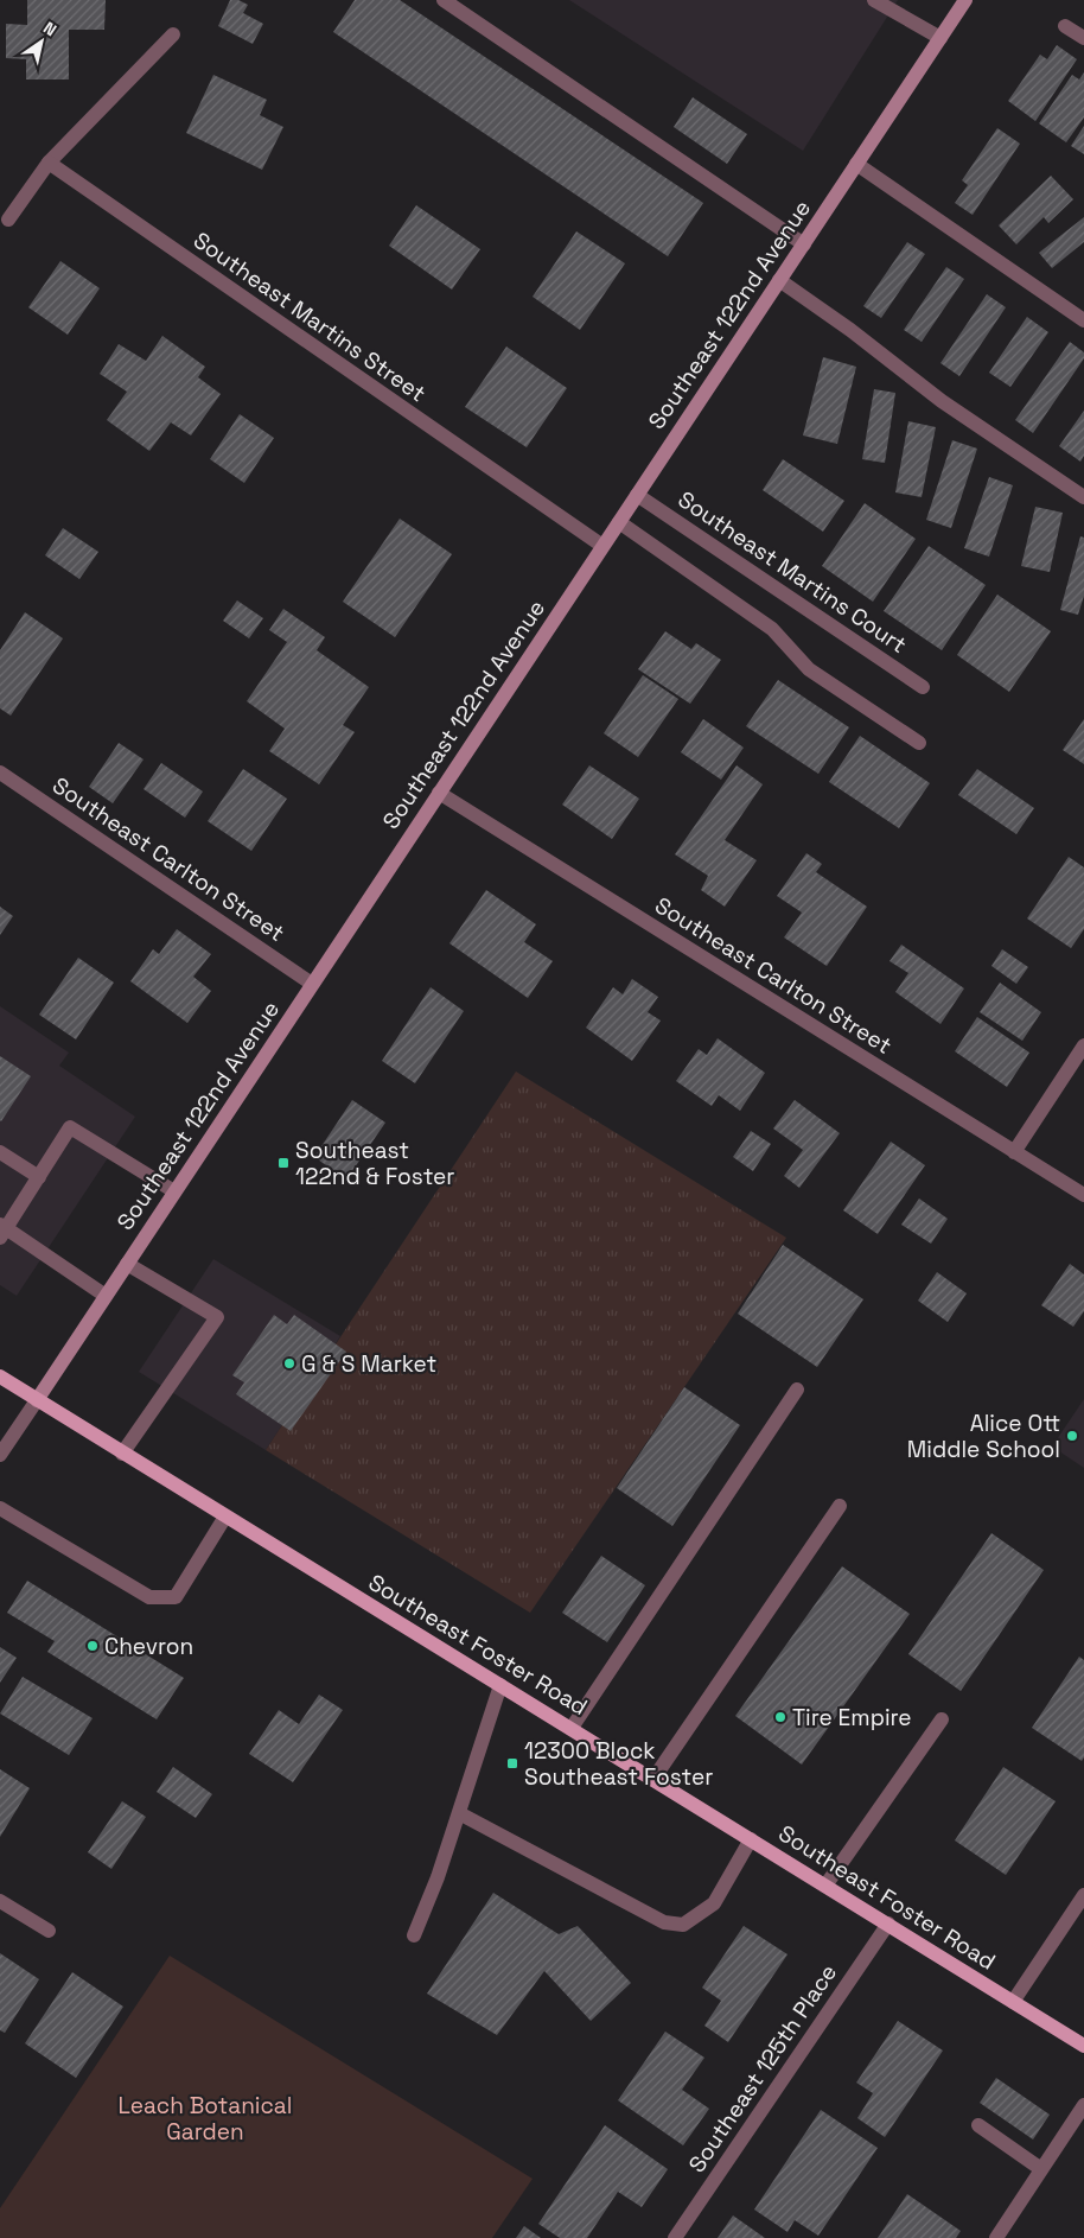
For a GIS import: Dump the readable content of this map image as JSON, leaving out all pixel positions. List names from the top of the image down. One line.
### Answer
{"streets":{"main road":["Southeast 122nd Avenue","Southeast Foster Road"],"street":["Southeast Martins Street","Southeast Martins Court","Southeast Carlton Street","Southeast 125th Place"]},"crossings":[["Southeast 122nd Avenue","Southeast Martins Street"],["Southeast 122nd Avenue","Southeast Martins Court"],["Southeast 122nd Avenue","Southeast Carlton Street"],["Southeast 122nd Avenue","Southeast Foster Road"],["Southeast Foster Road","Southeast 125th Place"]],"parks":["Leach Botanical Garden"],"places":{"transit":["Southeast 122nd & Foster","12300 Block Southeast Foster"],"other":["G & S Market","Alice Ott Middle School","Chevron","Tire Empire"]},"north":"top right"}
